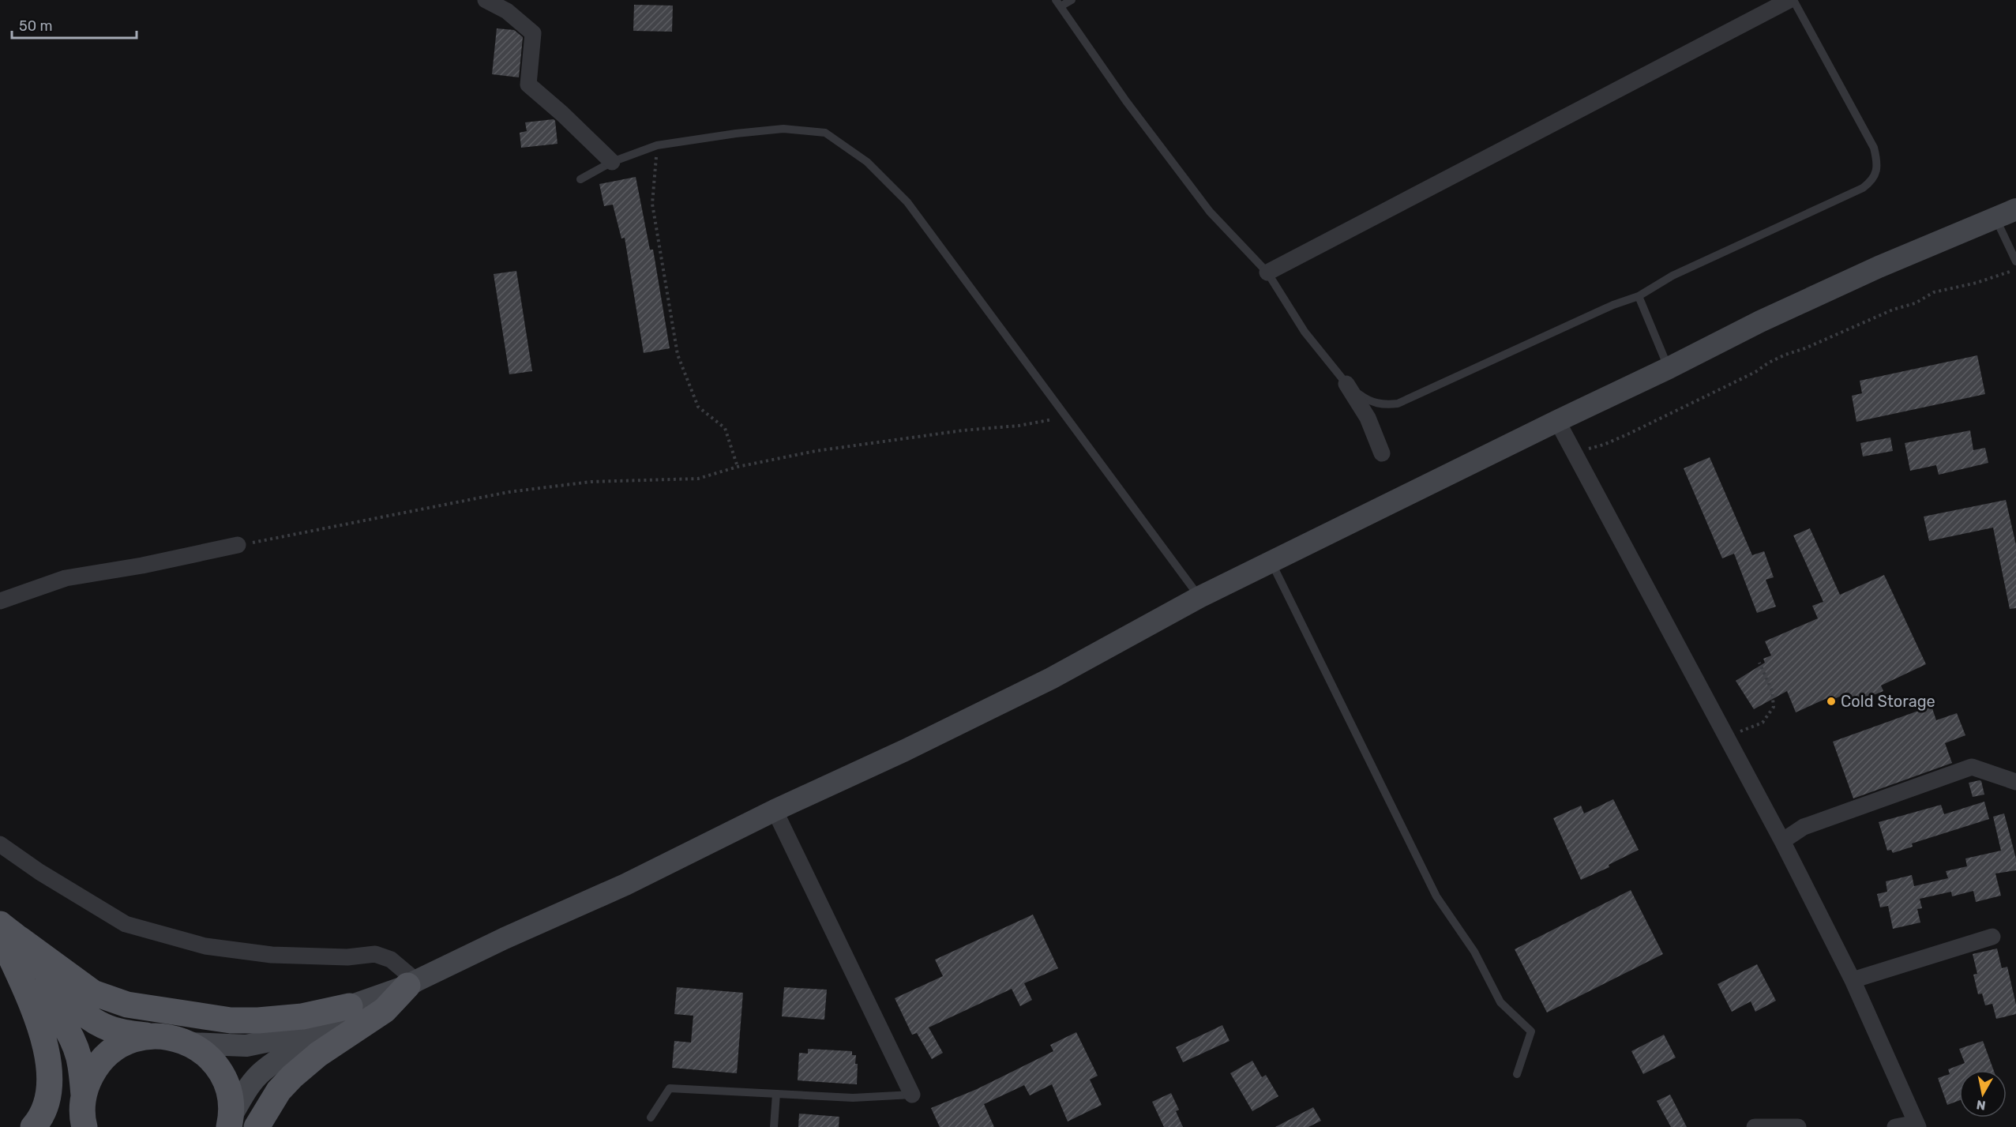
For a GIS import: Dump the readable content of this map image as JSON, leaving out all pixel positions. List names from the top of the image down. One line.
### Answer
{"places":["Cold Storage"],"scale_bar":"50 m","north":"bottom"}
